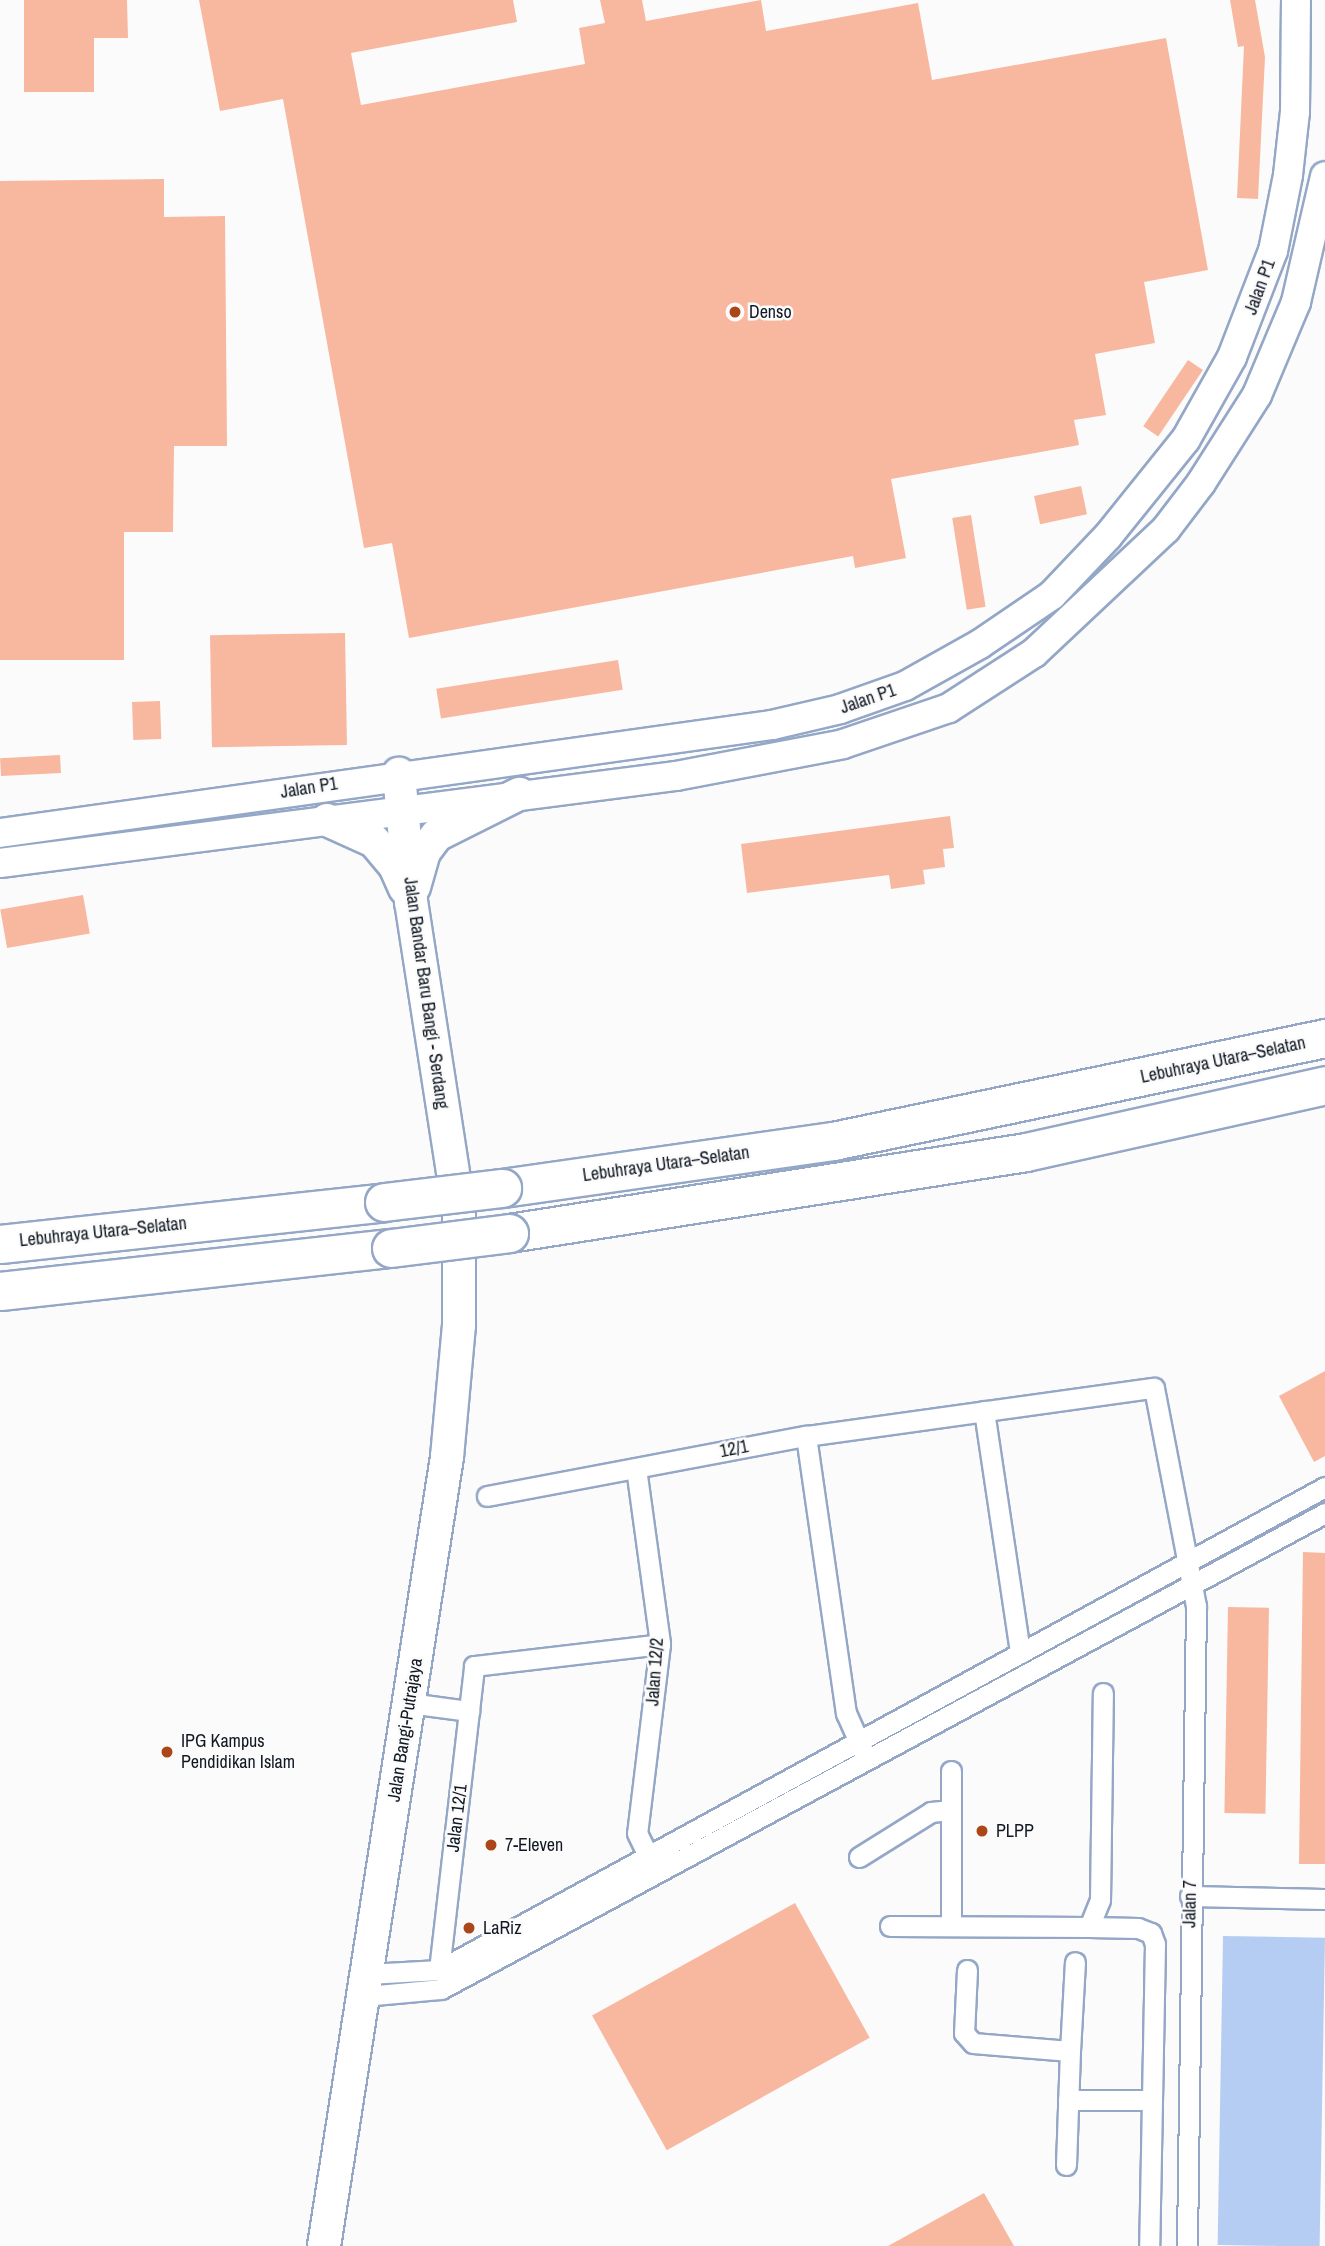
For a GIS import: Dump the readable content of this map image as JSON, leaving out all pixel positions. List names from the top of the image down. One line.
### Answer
{"streets":{"highway":["Lebuhraya Utara–Selatan"],"main road":["Jalan P1","Jalan Bandar Baru Bangi - Serdang","Jalan Bangi-Putrajaya"],"street":["12/1","Jalan 12/2","Jalan 12/1","Jalan 7"]},"crossings":[["Jalan P1","Jalan Bandar Baru Bangi - Serdang"],["Jalan Bandar Baru Bangi - Serdang","Jalan Bangi-Putrajaya"],["12/1","Jalan 12/2"],["12/1","Jalan 7"],["Jalan 12/2","Jalan 12/1"]],"places":["Denso","IPG Kampus Pendidikan Islam","PLPP","7-Eleven","LaRiz"]}
